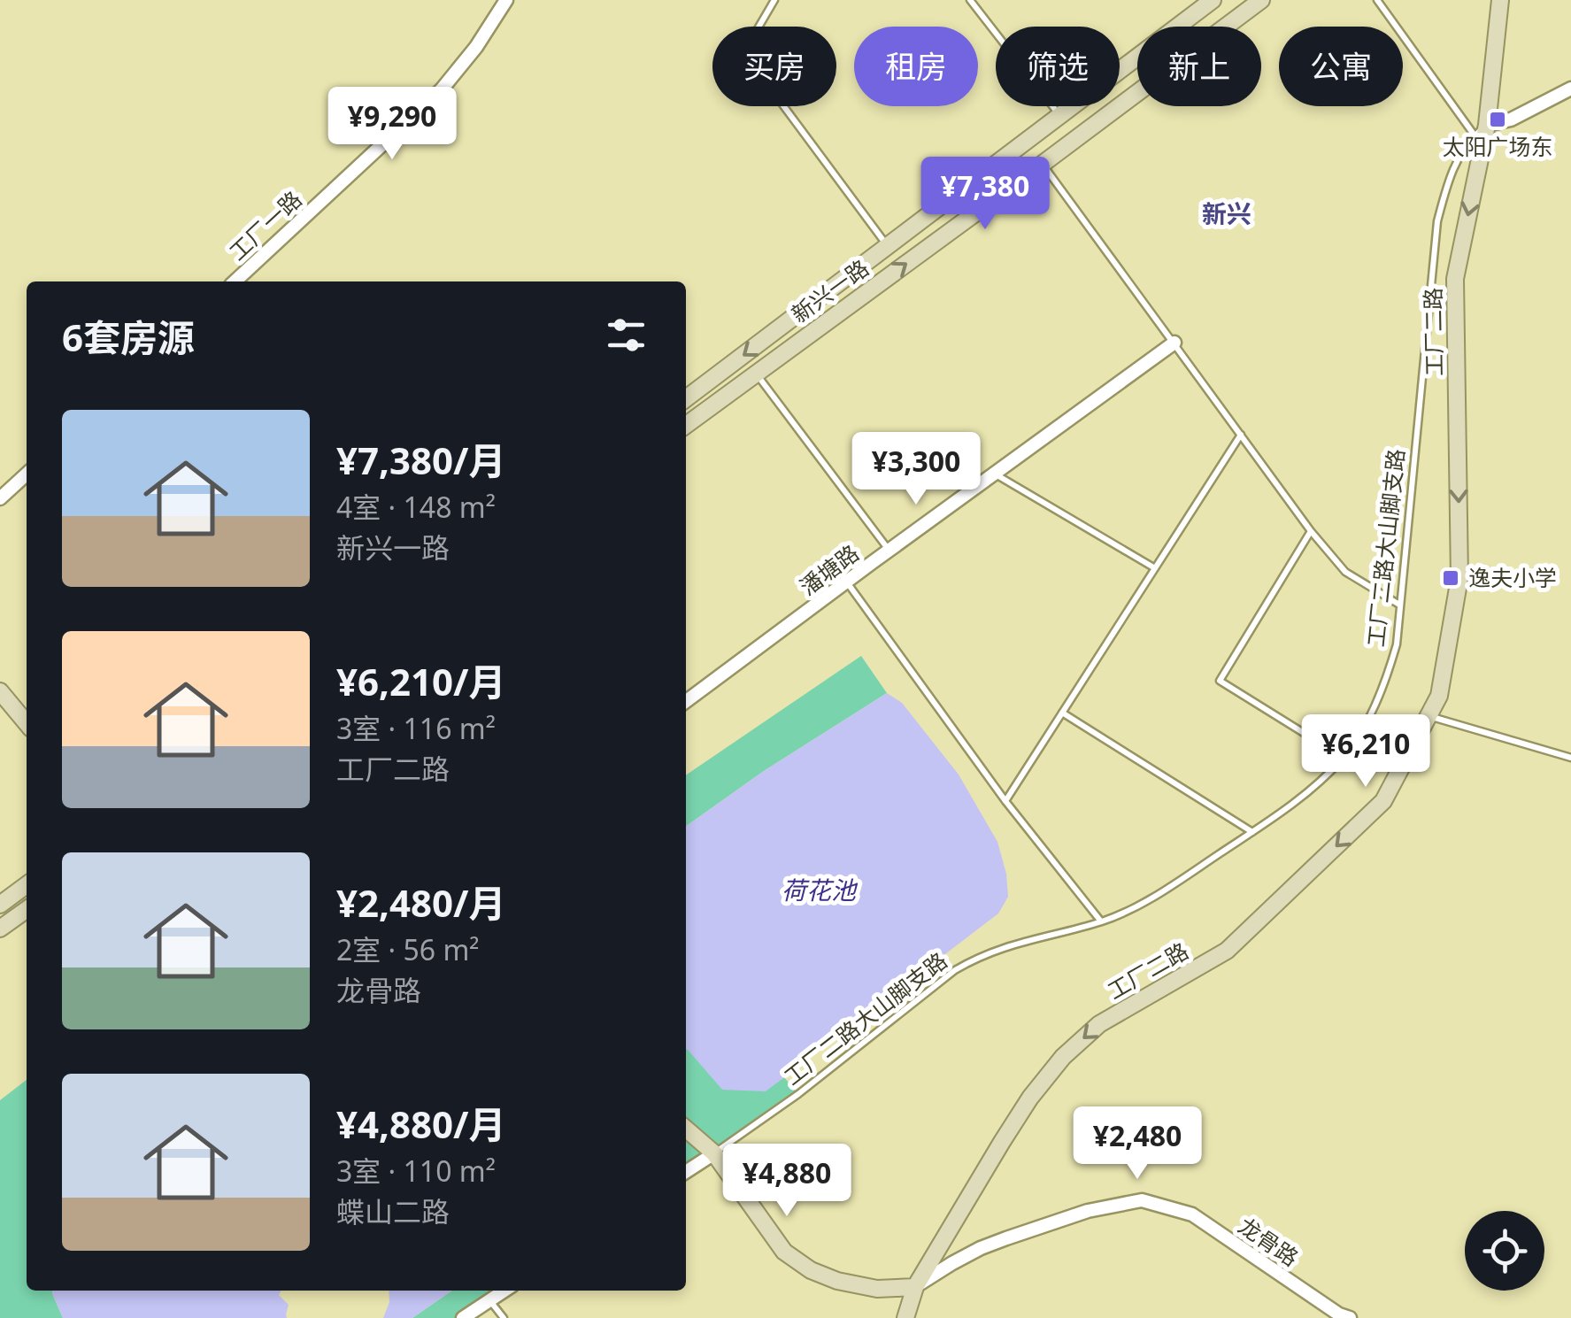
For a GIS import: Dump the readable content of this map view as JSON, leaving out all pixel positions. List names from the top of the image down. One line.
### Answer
{"streets":{"street":["工厂一路","新兴一路","工厂二路","潘塘路","龙骨路"],"lane":["工厂二路大山脚支路"]},"crossings":[["工厂二路","工厂二路大山脚支路"],["工厂二路","龙骨路"]],"one_way":["工厂二路"],"districts":["新兴"],"water":["荷花池"],"places":{"transit":["太阳广场东","逸夫小学"]},"page":{"chip":["买房","租房","筛选","新上","公寓"],"price":["¥9,290","¥7,380","¥3,300","¥6,210","¥2,480","¥4,880"],"heading":"6套房源","list":[{"name":"¥7,380/月","note":"4室 · 148 m² · 新兴一路"},{"name":"¥6,210/月","note":"3室 · 116 m² · 工厂二路"},{"name":"¥2,480/月","note":"2室 · 56 m² · 龙骨路"},{"name":"¥4,880/月","note":"3室 · 110 m² · 蝶山二路"}]}}
